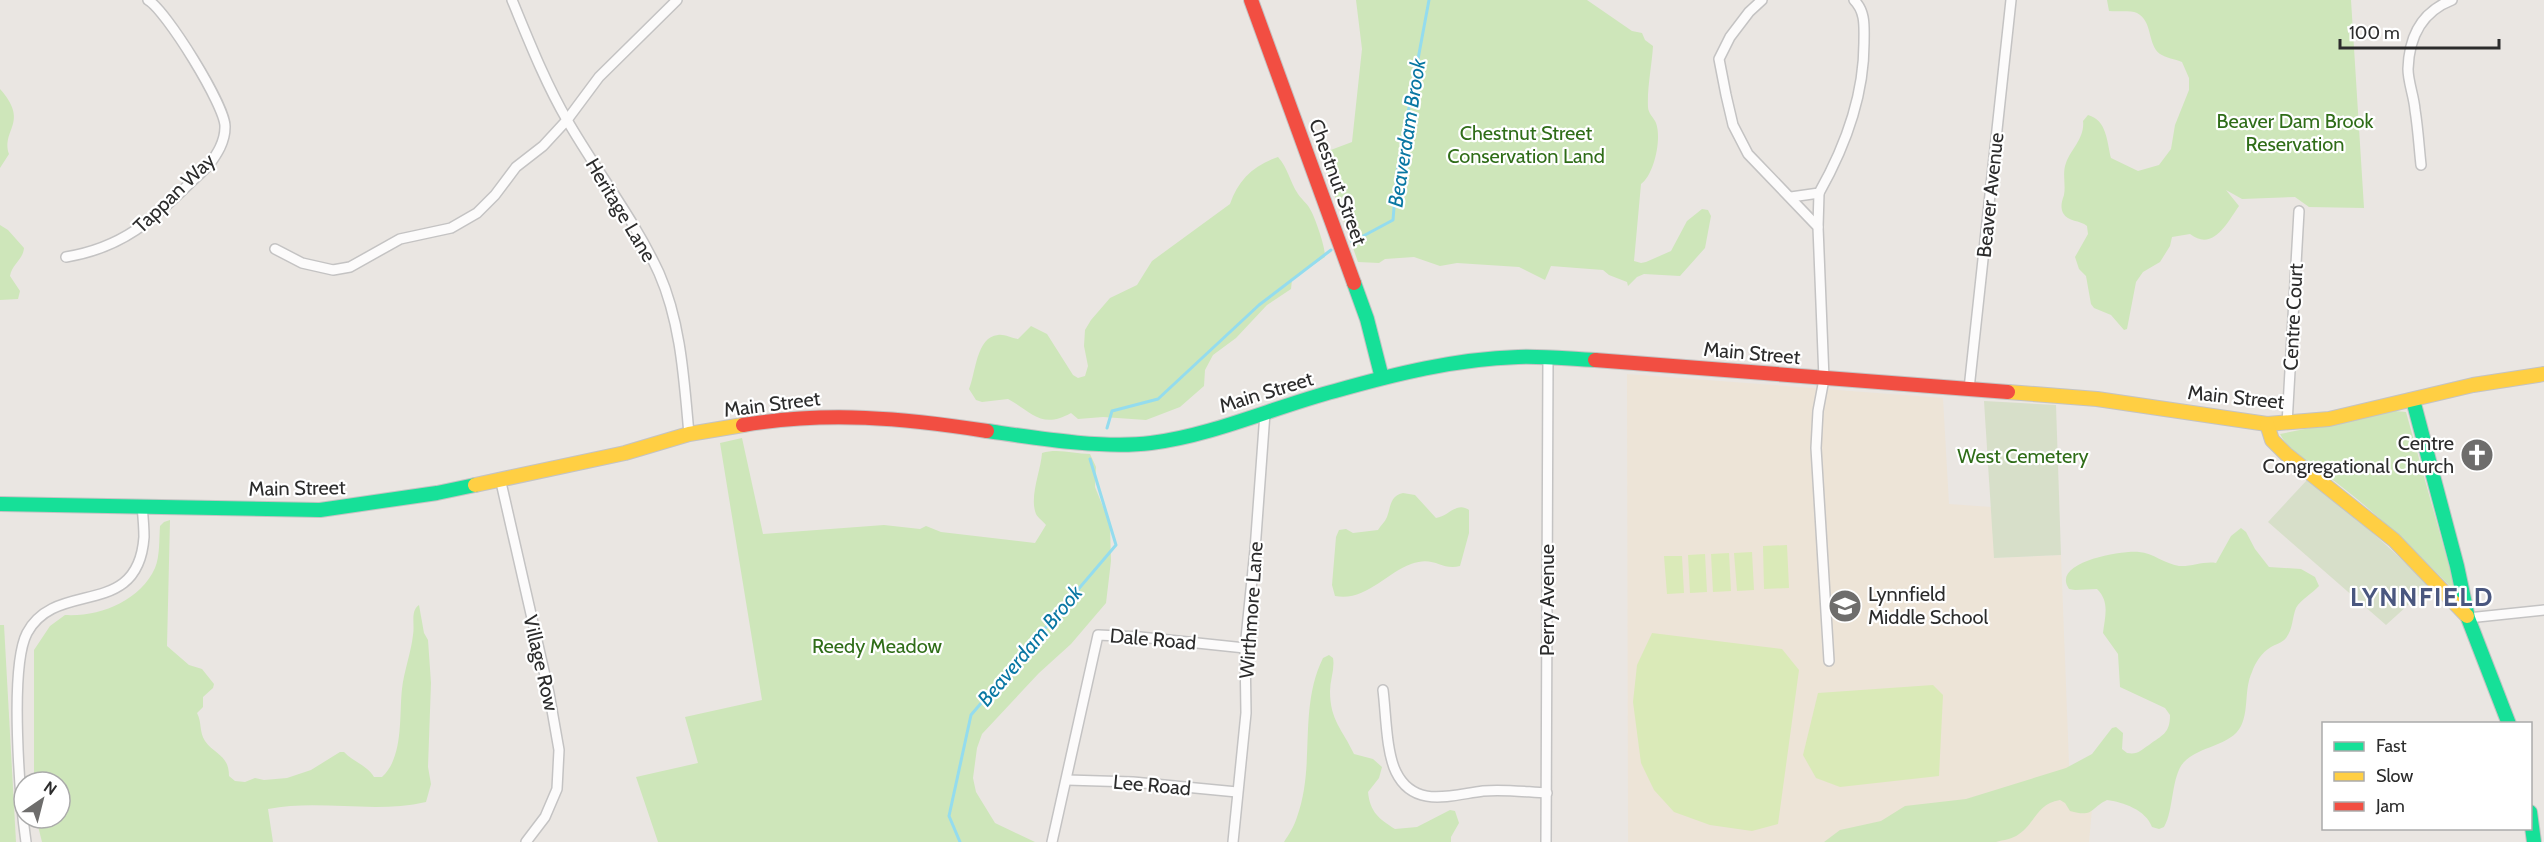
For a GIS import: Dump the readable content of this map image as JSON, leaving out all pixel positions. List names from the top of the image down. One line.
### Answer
{"streets":{"street":["Chestnut Street","Tappan Way","Beaver Avenue","Heritage Lane","Centre Court","Main Street","Perry Avenue","Wirthmore Lane","Dale Road","Village Row","Lee Road"]},"crossings":[["Chestnut Street","Main Street"],["Beaver Avenue","Main Street"],["Heritage Lane","Main Street"],["Centre Court","Main Street"],["Main Street","Perry Avenue"],["Main Street","Wirthmore Lane"],["Main Street","Village Row"],["Wirthmore Lane","Dale Road"],["Wirthmore Lane","Lee Road"],["Dale Road","Lee Road"]],"districts":["LYNNFIELD"],"water":["Beaverdam Brook"],"parks":["Beaver Dam Brook Reservation","Chestnut Street Conservation Land","West Cemetery","Reedy Meadow"],"places":{"church":["Centre Congregational Church"],"school or university":["Lynnfield Middle School"]},"legend":["Fast","Slow","Jam"],"scale_bar":"100 m","north":"top right"}
